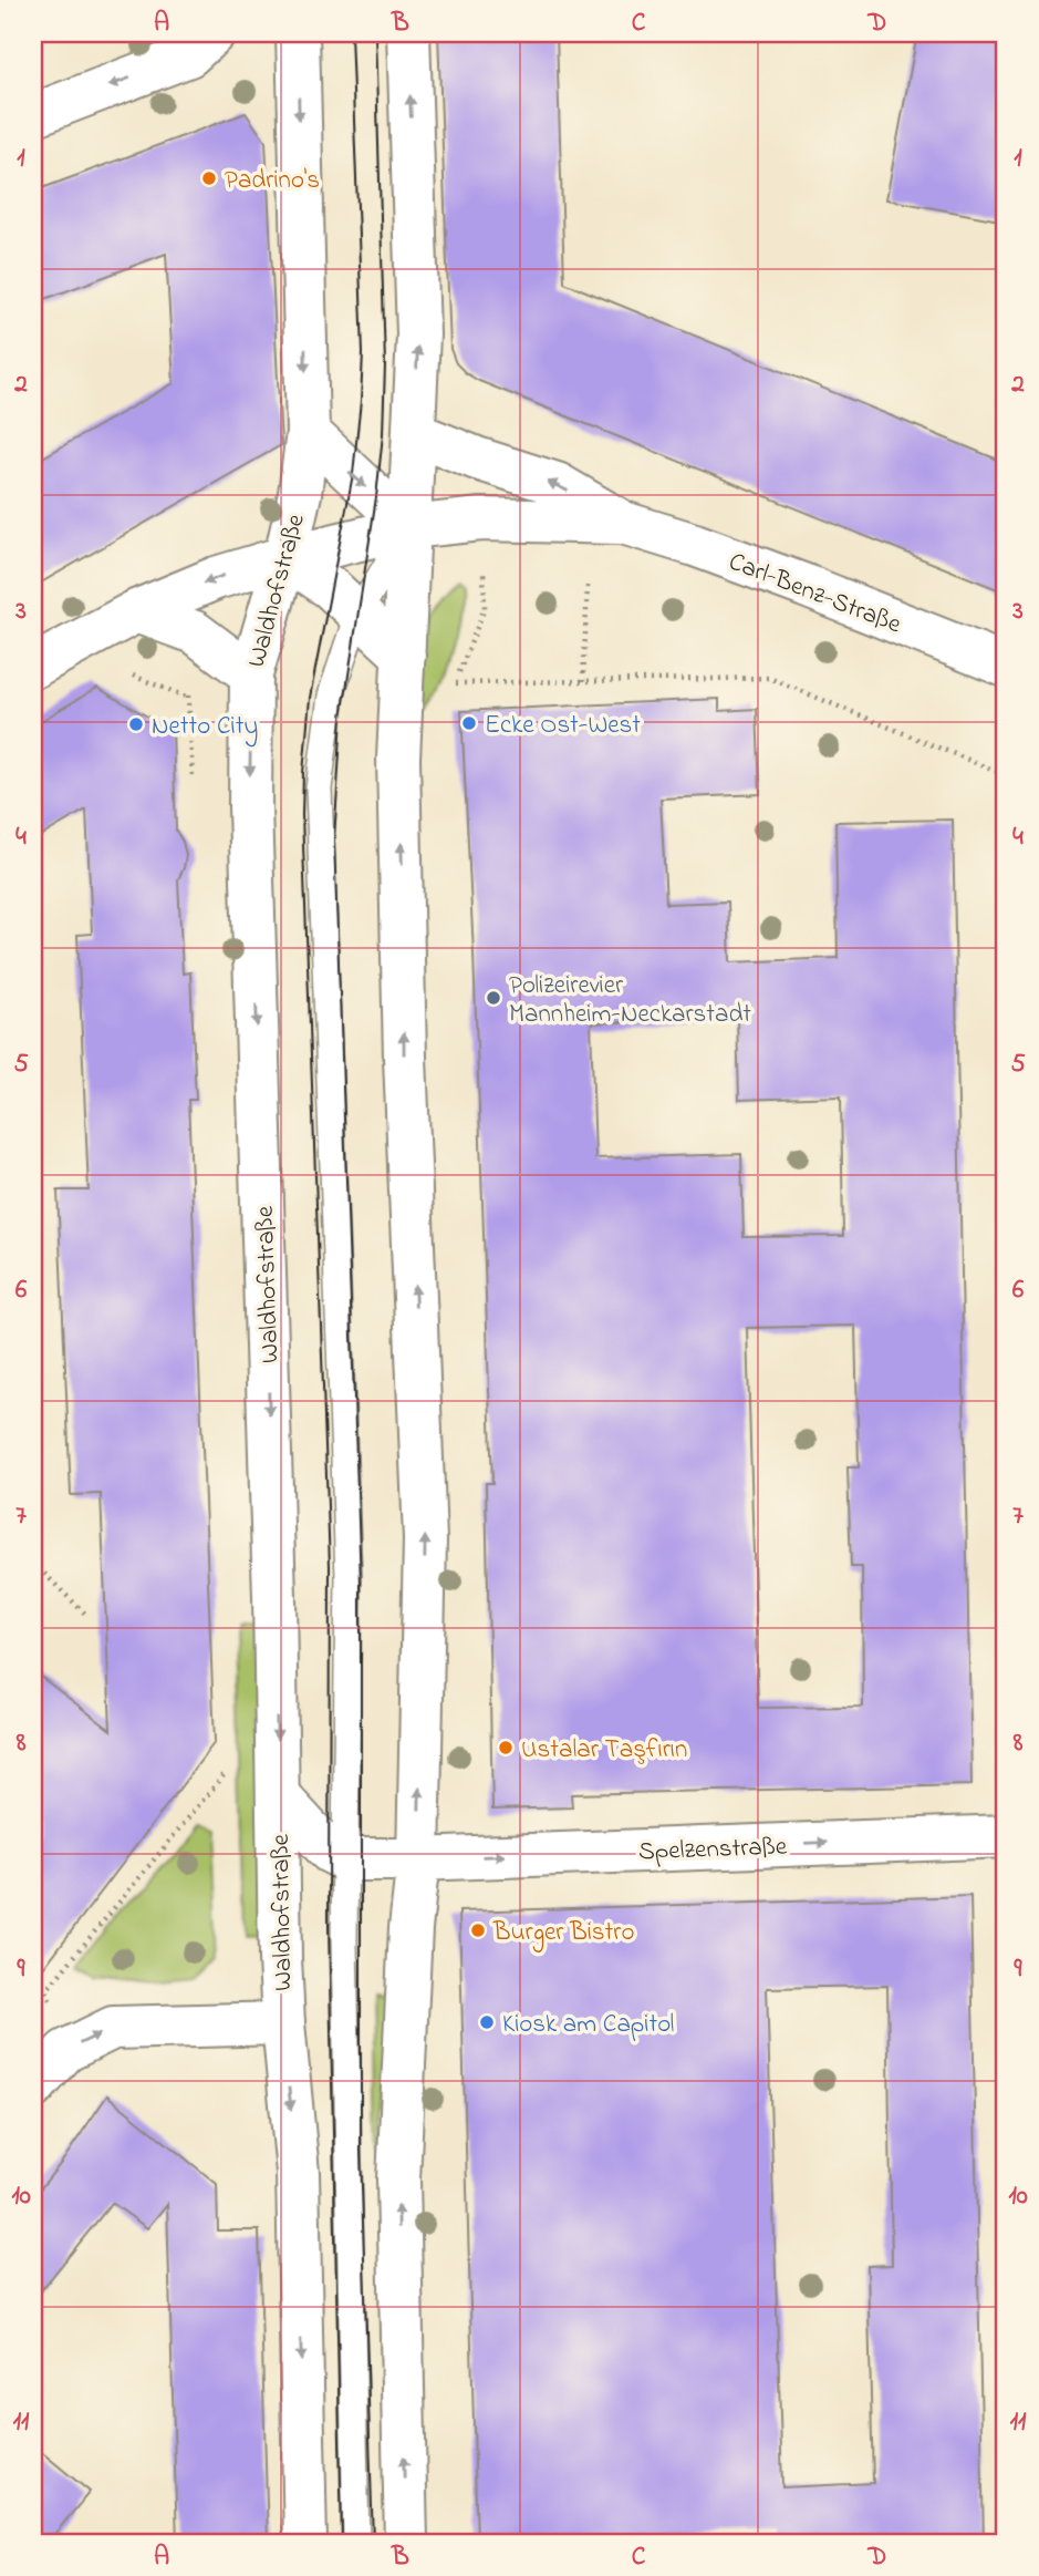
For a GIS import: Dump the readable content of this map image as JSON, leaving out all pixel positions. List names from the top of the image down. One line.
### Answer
{"streets":{"street":["Waldhofstraße","Carl-Benz-Straße","Spelzenstraße"]},"crossings":[["Waldhofstraße","Carl-Benz-Straße"]],"one_way":["Spelzenstraße"],"places":["Padrino's","Ecke Ost-West","Netto City","Polizeirevier Mannheim-Neckarstadt","Ustalar Taşfırın","Burger Bistro","Kiosk am Capitol"],"grid":{"columns":["A","B","C","D"],"rows":["1","2","3","4","5","6","7","8","9","10","11"]}}
